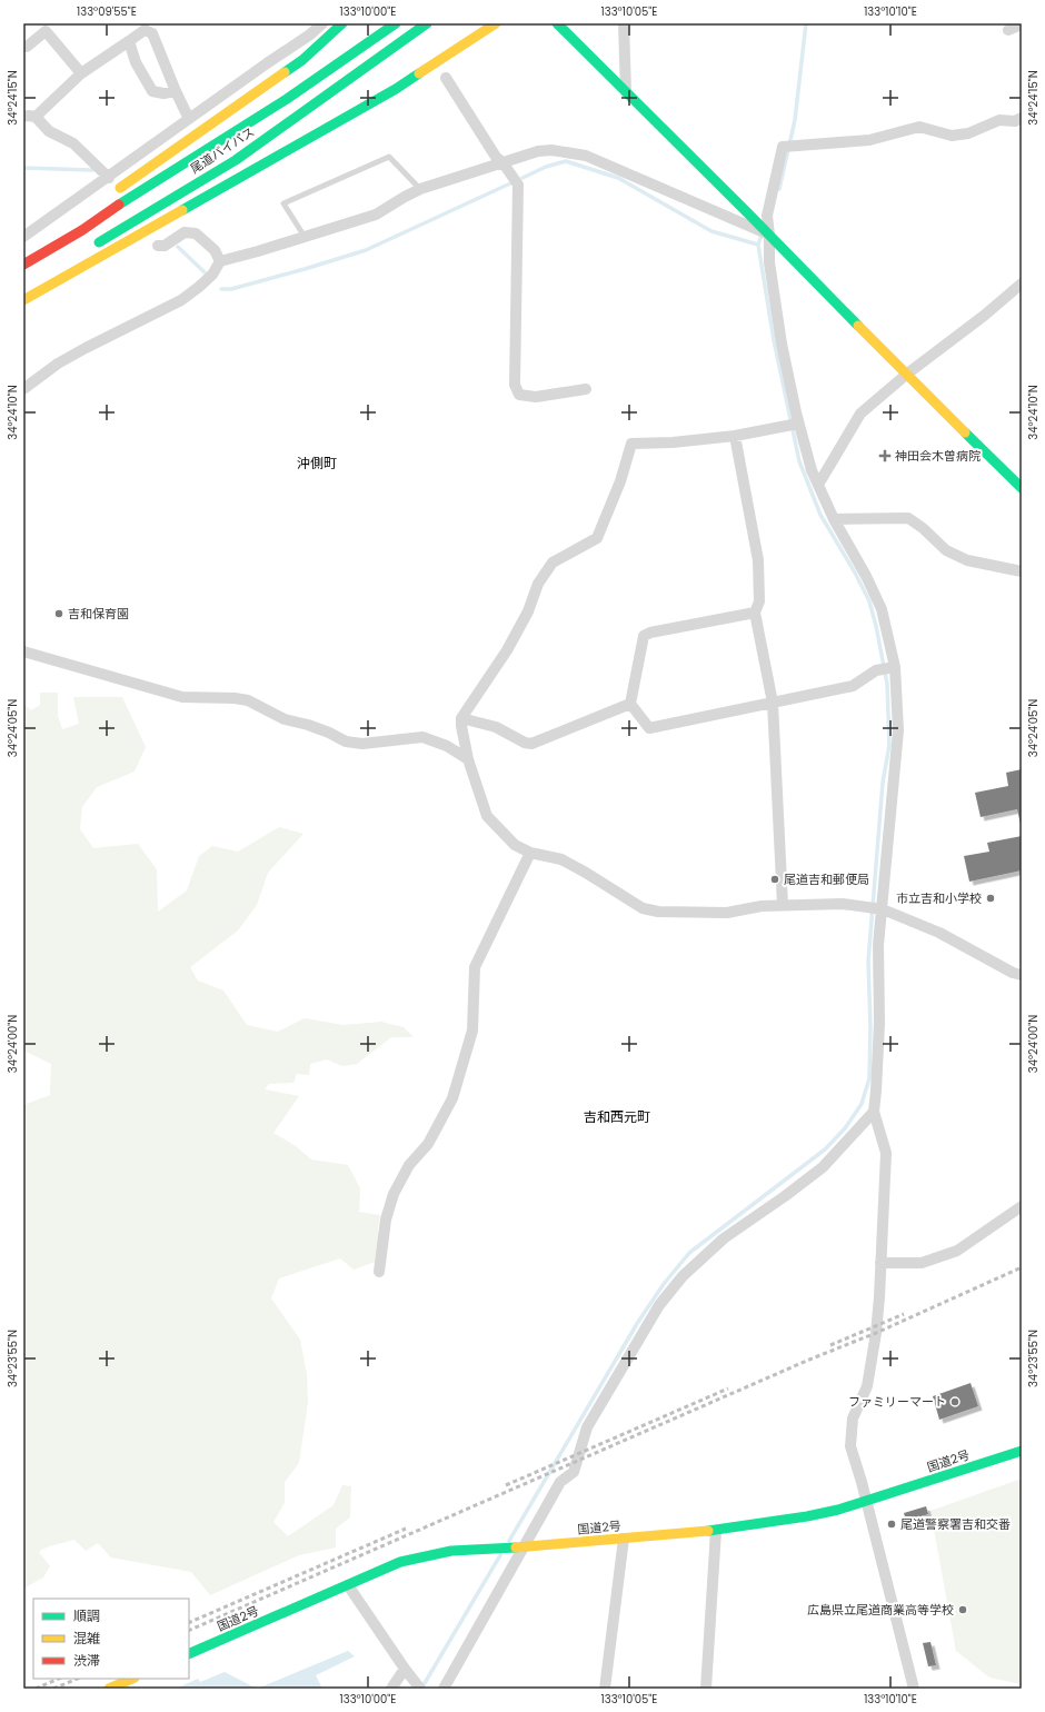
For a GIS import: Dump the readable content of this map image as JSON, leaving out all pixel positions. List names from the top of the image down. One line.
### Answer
{"streets":{"main road":["尾道バイパス","国道2号"]},"districts":["沖側町","吉和西元町"],"places":{"health":["神田会木曽病院"],"other":["吉和保育園","尾道吉和郵便局","市立吉和小学校","ファミリーマート","尾道警察署吉和交番","広島県立尾道商業高等学校"]},"legend":["順調","混雑","渋滞"],"coordinates":["133°09'55\"E","133°10'00\"E","133°10'05\"E","133°10'10\"E","34°24'15\"N","34°24'10\"N","34°24'05\"N","34°24'00\"N","34°23'55\"N"]}
